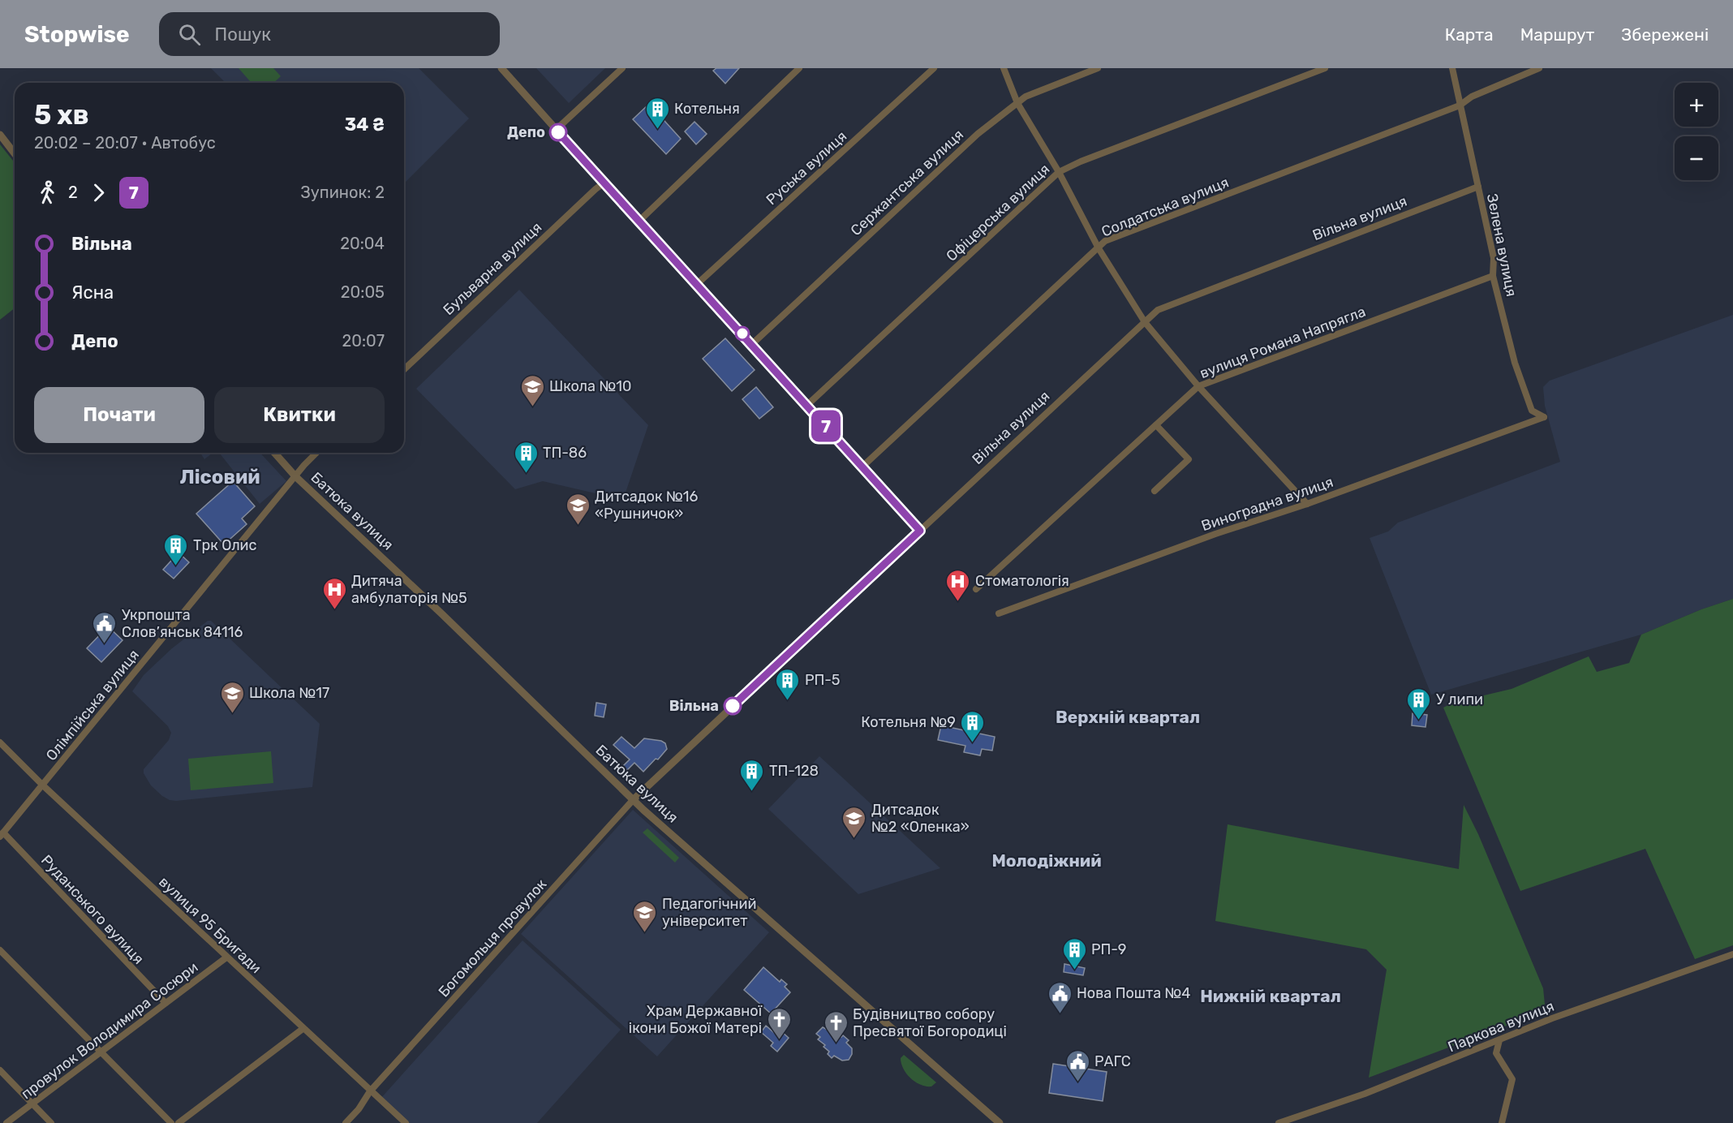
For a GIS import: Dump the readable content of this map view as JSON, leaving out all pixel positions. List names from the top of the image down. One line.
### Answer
{"streets":{"street":["Руська вулиця","Сержантська вулиця","Солдатська вулиця","Офіцерська вулиця","Вільна вулиця","Зелена вулиця","Бульварна вулиця","вулиця Романа Напрягла","Виноградна вулиця","Батюка вулиця","Олімпійська вулиця","Руданського вулиця","вулиця 95 Бригади","Богомольця провулок","Паркова вулиця","провулок Володимира Сосюри"]},"crossings":[["Солдатська вулиця","Зелена вулиця"],["Вільна вулиця","Зелена вулиця"],["Вільна вулиця","Батюка вулиця"],["Вільна вулиця","Богомольця провулок"],["Зелена вулиця","вулиця Романа Напрягла"],["Зелена вулиця","Виноградна вулиця"],["Батюка вулиця","Олімпійська вулиця"],["Батюка вулиця","Богомольця провулок"],["Олімпійська вулиця","Руданського вулиця"],["Олімпійська вулиця","вулиця 95 Бригади"],["Руданського вулиця","провулок Володимира Сосюри"],["вулиця 95 Бригади","Богомольця провулок"],["вулиця 95 Бригади","провулок Володимира Сосюри"]],"districts":["Лісовий","Верхній квартал","Молодіжний","Нижній квартал"],"places":{"building":["Котельня","ТП-86","Трк Олис","РП-5","У липи","Котельня №9","ТП-128","РП-9"],"other":["Депо","Вільна"],"school or university":["Школа №10","Дитсадок №16 «Рушничок»","Школа №17","Дитсадок №2 «Оленка»","Педагогічний університет"],"hospital":["Стоматологія","Дитяча амбулаторія №5"],"public building":["Укрпошта Слов’янськ 84116","Нова Пошта №4","РАГС"],"church":["Храм Державної ікони Божої Матері","Будівництво собору Пресвятої Богородиці"]},"lines":["bus line 7"],"page":{"header":"Stopwise","search":"Пошук","nav":["Карта","Маршрут","Збережені"],"on_map":"7","map_buttons":["+","−"],"heading":["5 хв","20:02 – 20:07 · Автобус","34 ₴"],"legs":["2","7","Зупинок: 2"],"list":[{"name":"Вільна","value":"20:04"},{"name":"Ясна","value":"20:05"},{"name":"Депо","value":"20:07"}],"buttons":["Почати","Квитки"]}}
